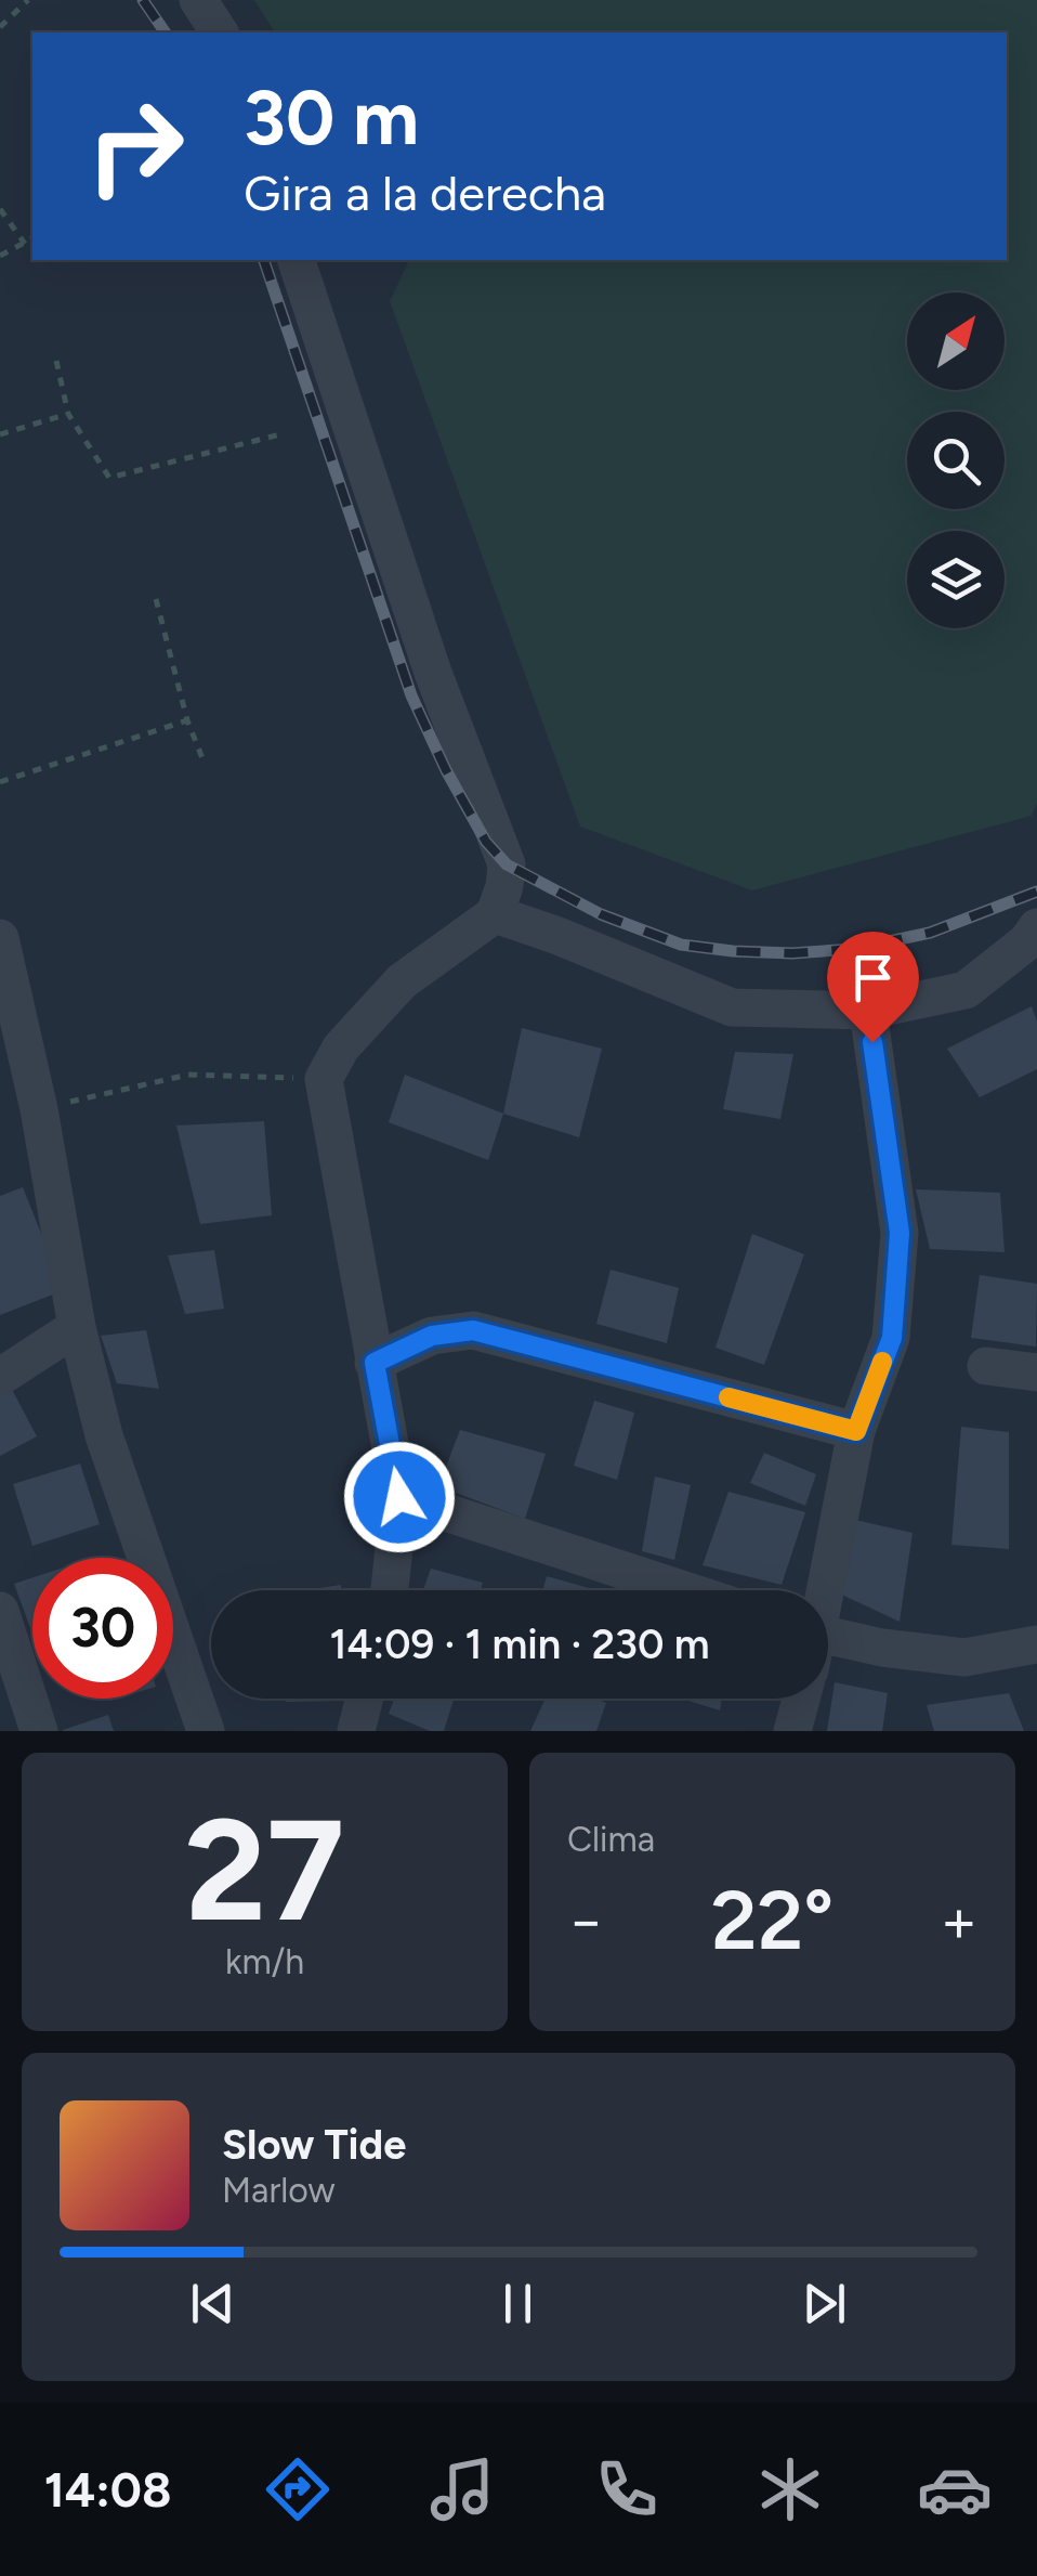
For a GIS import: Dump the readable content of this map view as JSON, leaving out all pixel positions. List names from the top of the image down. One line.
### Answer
{"north":"top right","page":{"turn":["30 m","Gira a la derecha"],"limit":"30","trip":"14:09 · 1 min · 230 m","tile":[["27","km/h"],"Clima"],"heat":["−","22°","+"],"song":["Slow Tide","Marlow"],"tabs":"14:08"}}
